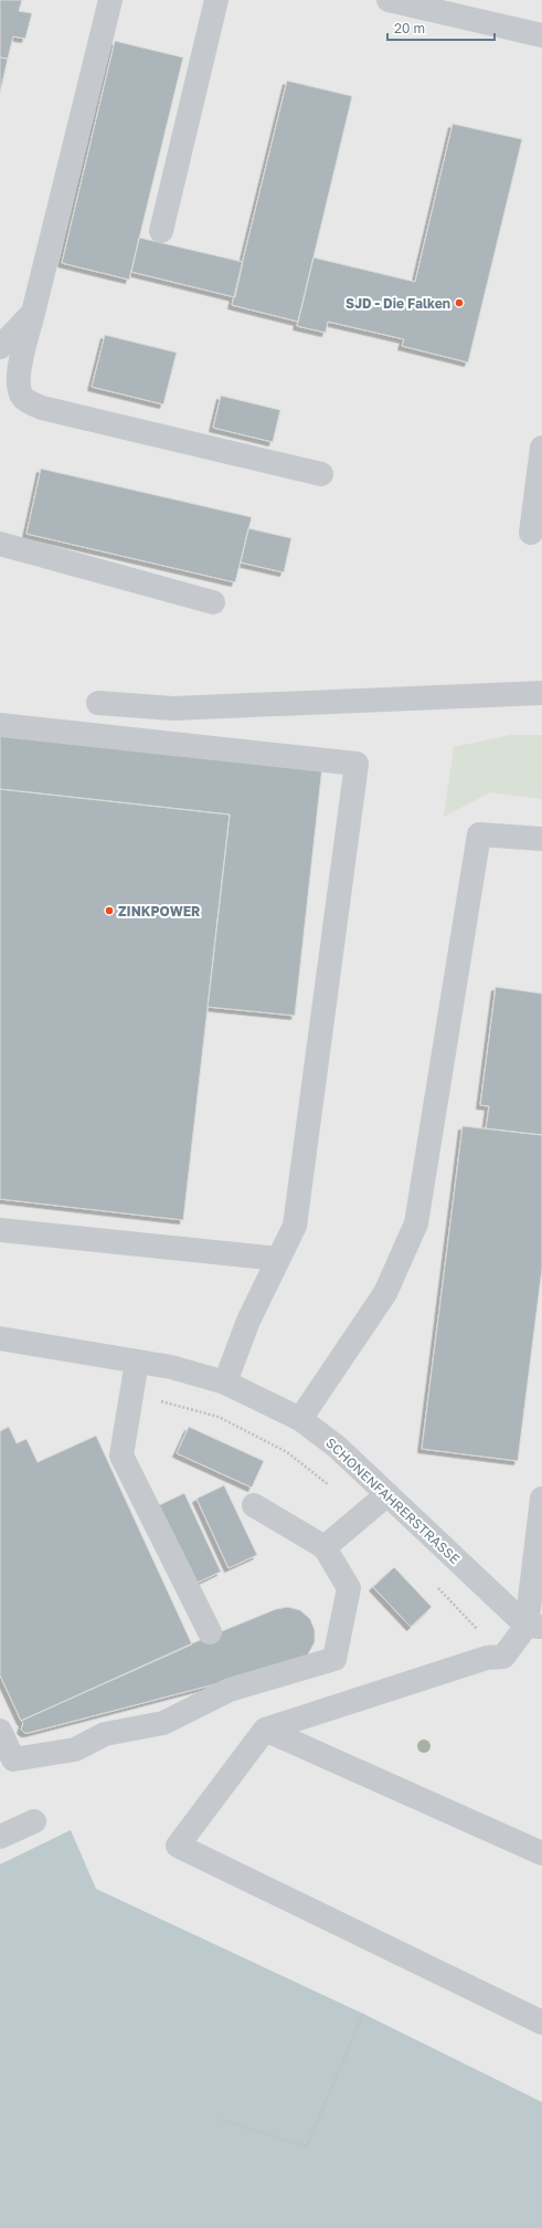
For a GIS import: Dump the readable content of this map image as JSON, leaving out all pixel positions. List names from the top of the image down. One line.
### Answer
{"streets":{"street":["SCHONENFAHRERSTRASSE"]},"places":["SJD - Die Falken","ZINKPOWER"],"scale_bar":"20 m"}
